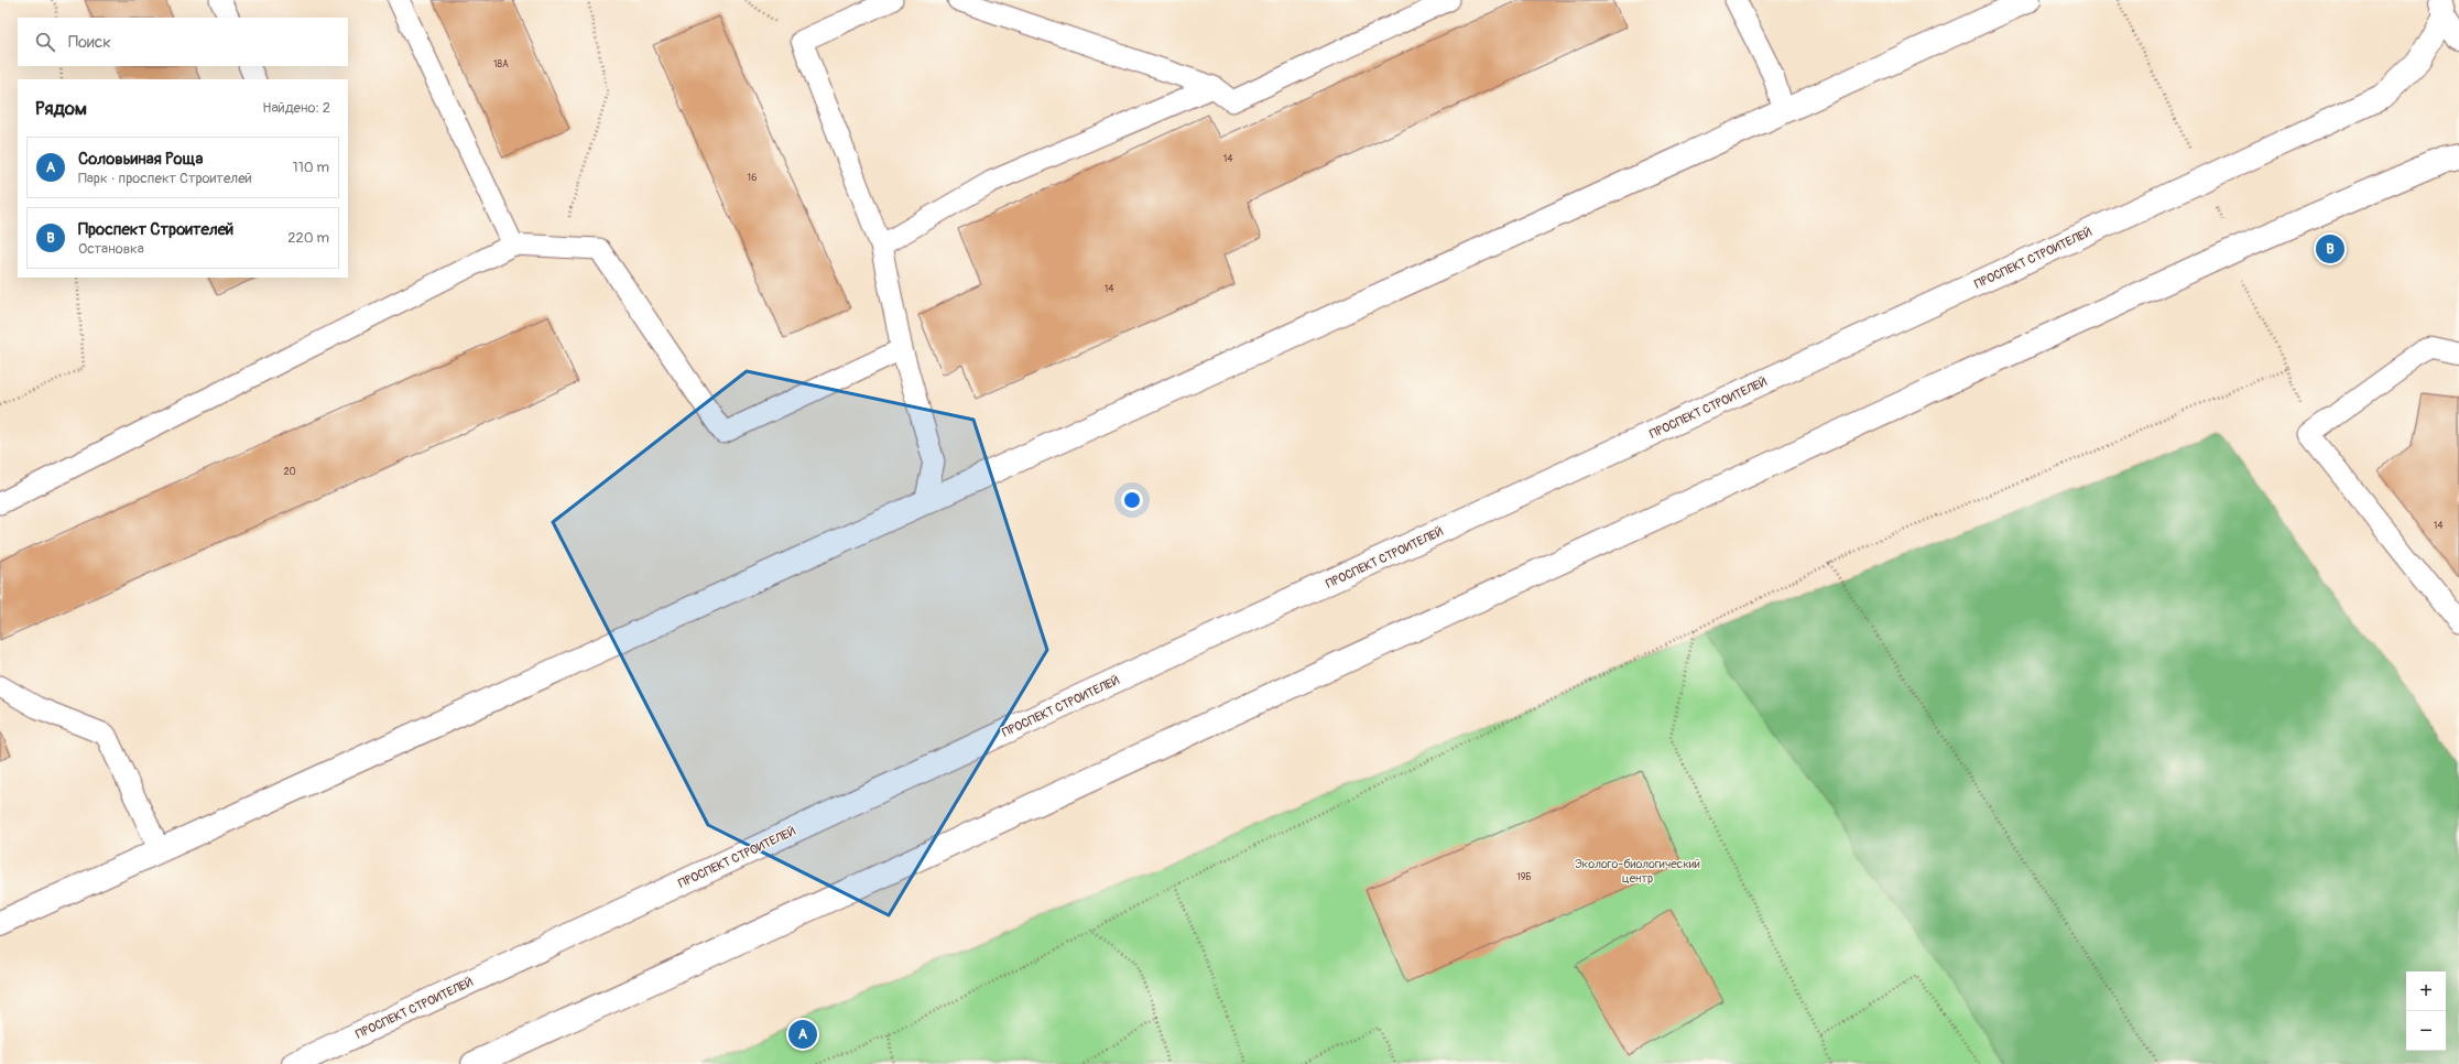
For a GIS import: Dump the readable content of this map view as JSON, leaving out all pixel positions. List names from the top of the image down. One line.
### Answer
{"streets":{"main road":["ПРОСПЕКТ СТРОИТЕЛЕЙ"]},"parks":["Эколого-биологический центр"],"house_numbers":["18А","14","16","14","20","14","19Б"],"page":{"search":"Поиск","heading":["Рядом","Найдено: 2"],"list":[{"mark":"A","name":"Соловьиная Роща","note":"Парк · проспект Строителей","value":"110 m"},{"mark":"B","name":"Проспект Строителей","note":"Остановка","value":"220 m"}],"pins":["B","A"],"map_buttons":["+","−"]}}
